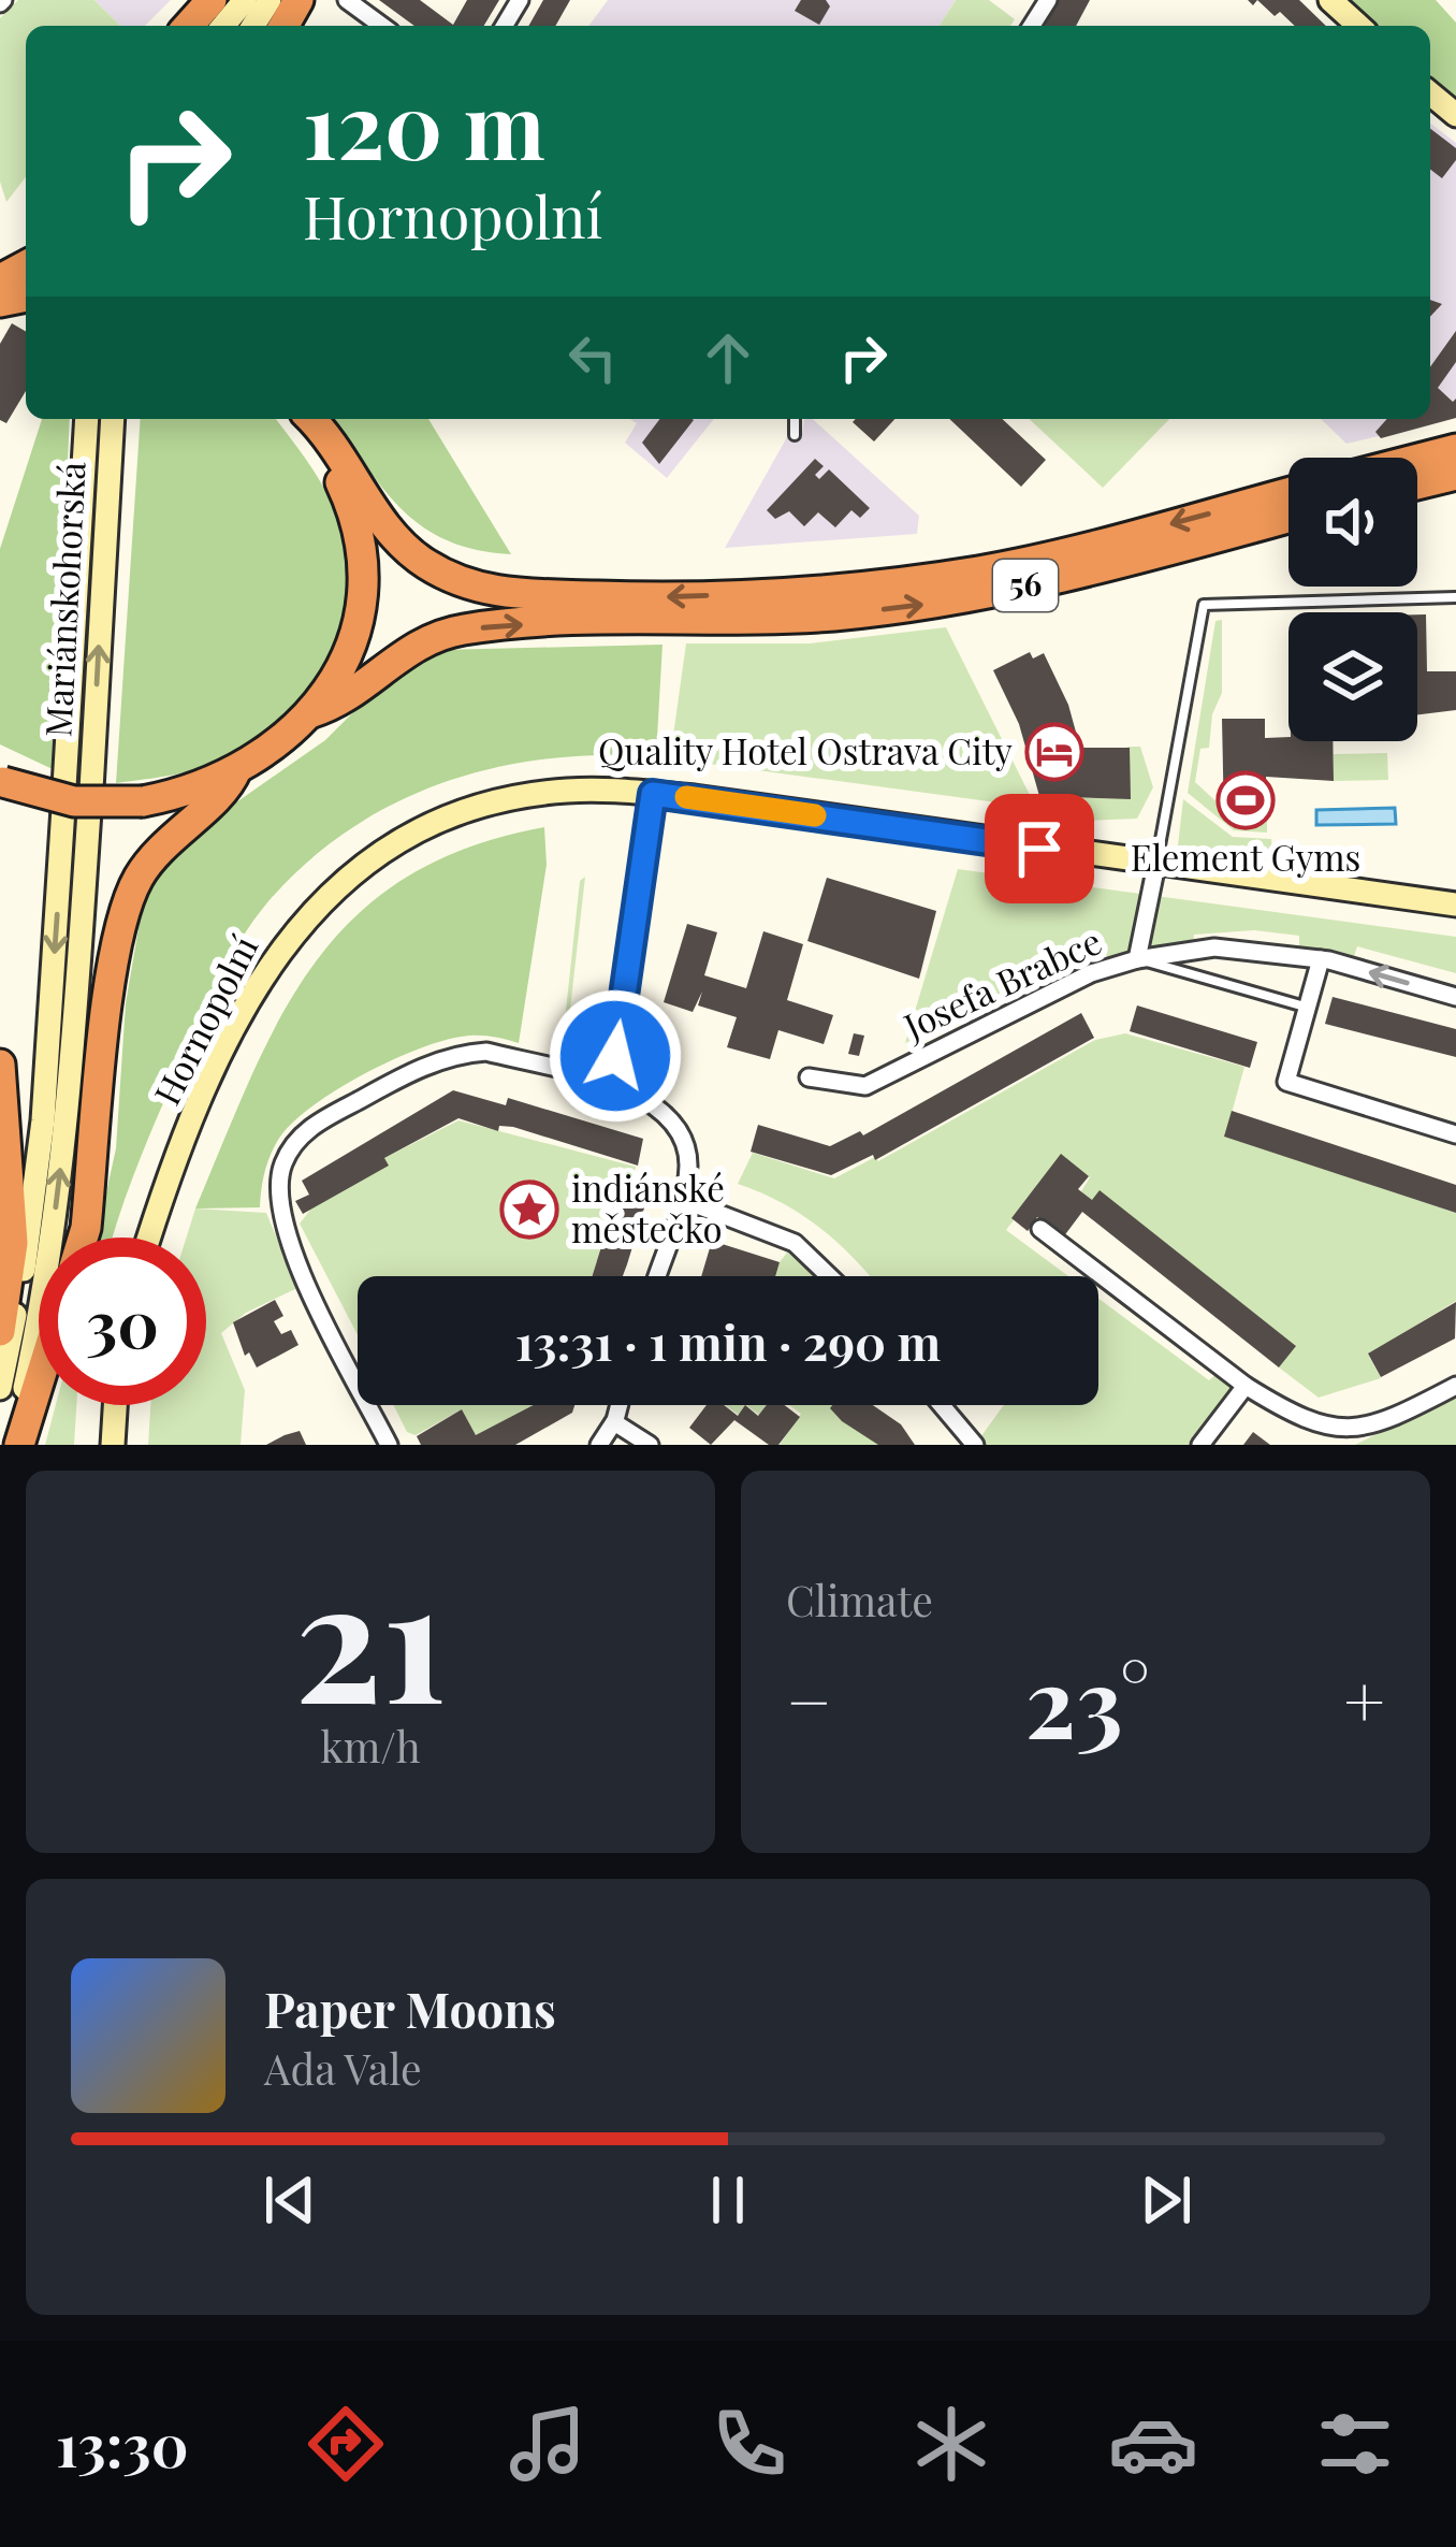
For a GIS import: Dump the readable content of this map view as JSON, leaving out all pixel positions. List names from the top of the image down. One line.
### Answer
{"streets":{"highway":["56"],"main road":["Mariánskohorská","Hornopolní"],"street":["Josefa Brabce"]},"places":{"hotel":["Quality Hotel Ostrava City"],"sports":["Element Gyms"],"place":["indiánské městečko"]},"page":{"turn":["120 m","Hornopolní"],"limit":"30","trip":"13:31 · 1 min · 290 m","tile":[["21","km/h"],"Climate"],"heat":["−","23°","+"],"song":["Paper Moons","Ada Vale"],"tabs":"13:30"}}
